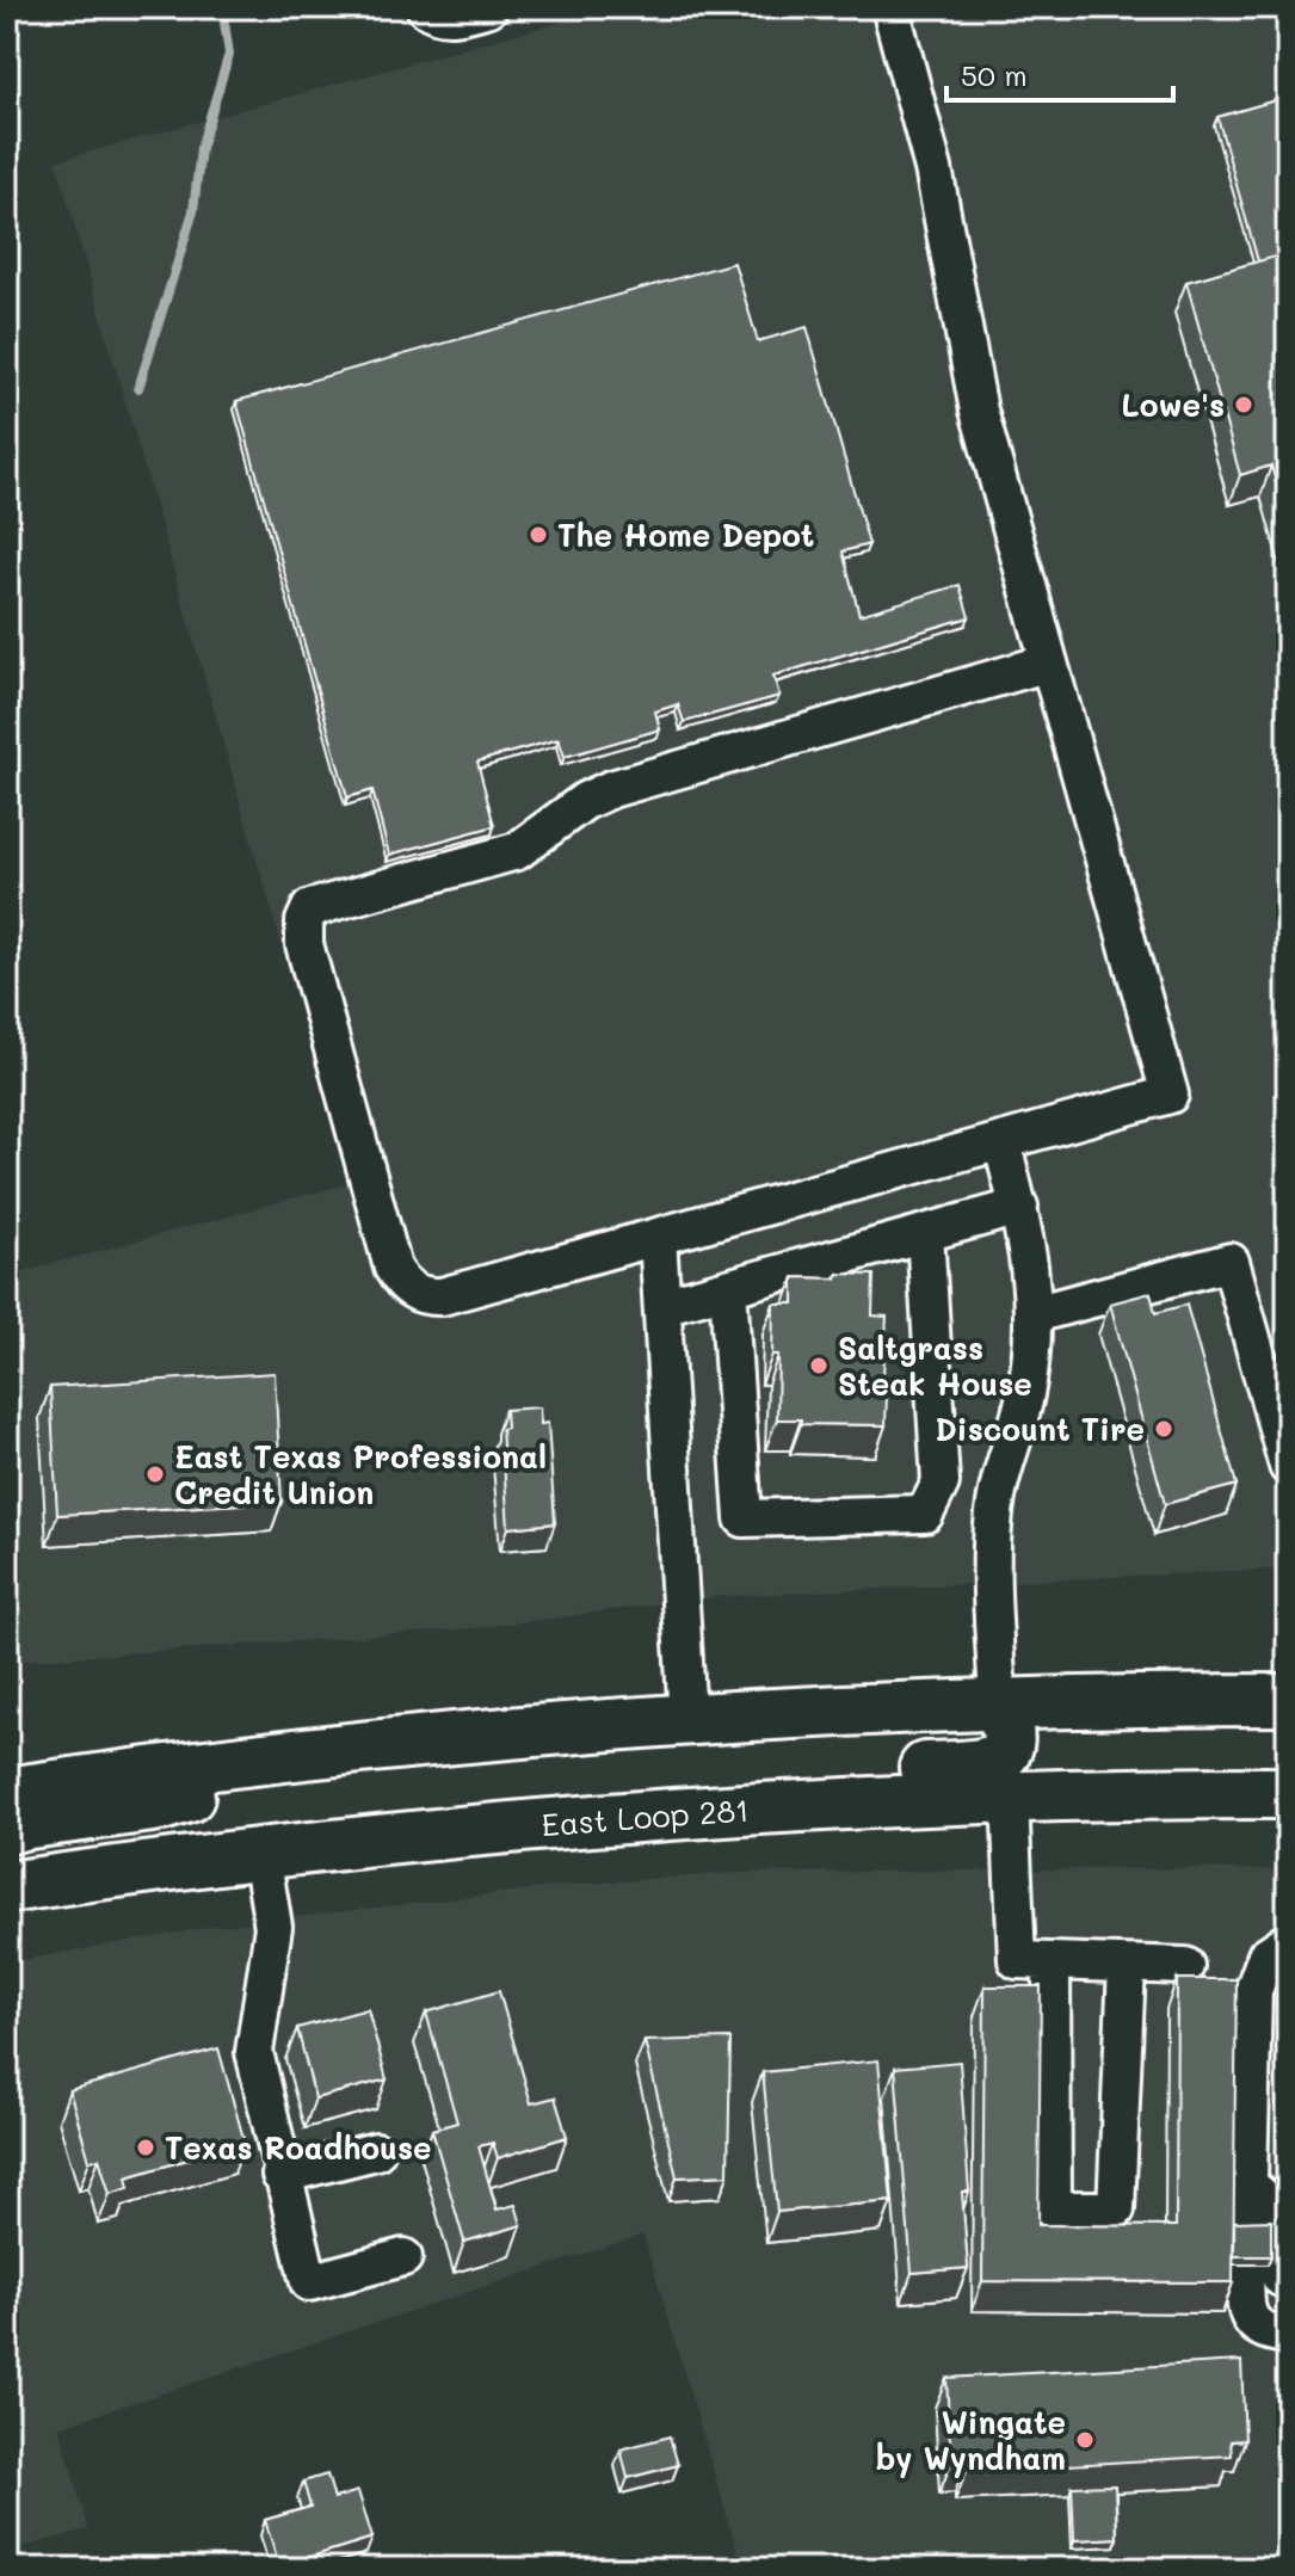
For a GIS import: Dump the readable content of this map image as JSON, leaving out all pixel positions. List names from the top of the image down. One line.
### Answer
{"streets":{"highway":["East Loop 281"]},"places":["Lowe's","The Home Depot","Saltgrass Steak House","Discount Tire","East Texas Professional Credit Union","Texas Roadhouse","Wingate by Wyndham"],"scale_bar":"50 m"}
